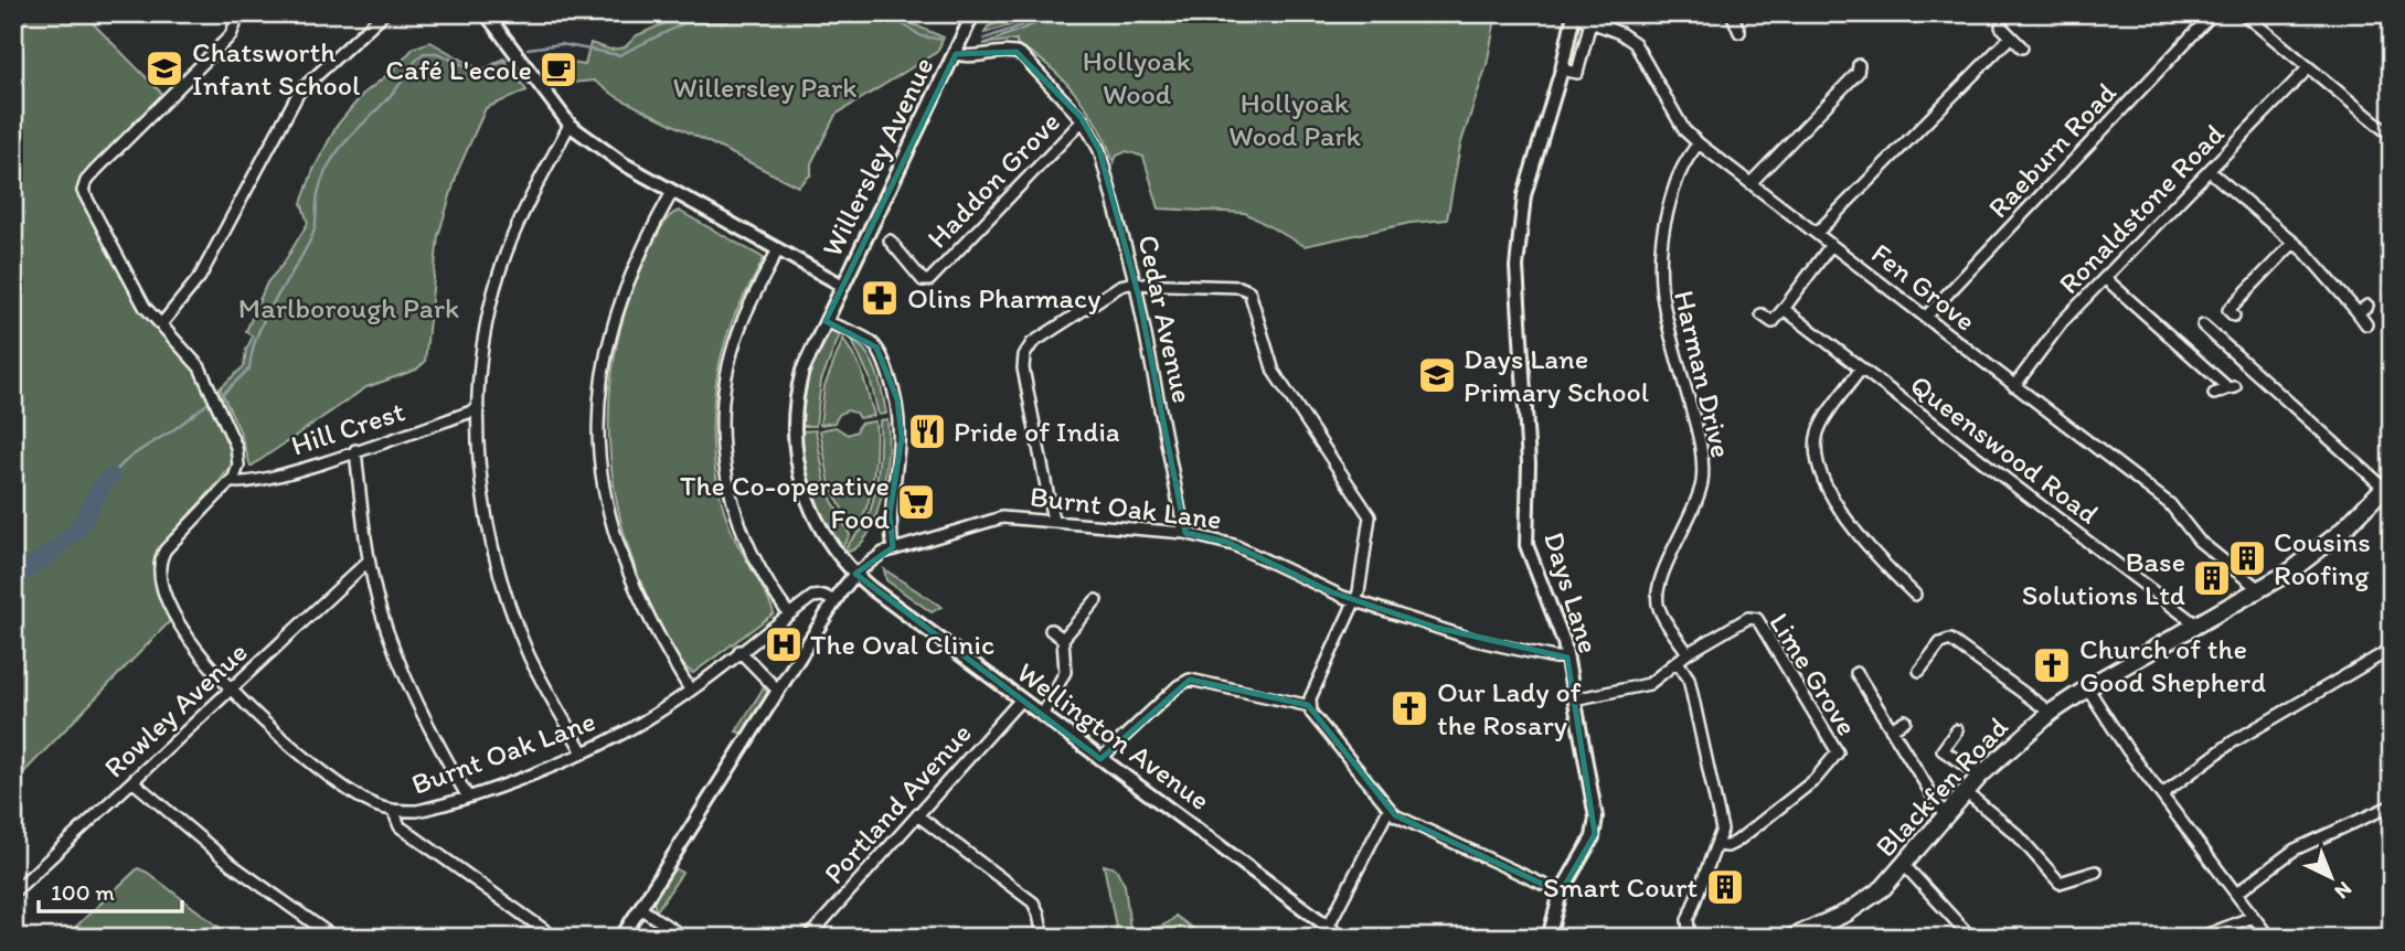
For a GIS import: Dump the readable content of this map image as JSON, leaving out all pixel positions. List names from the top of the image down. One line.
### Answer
{"streets":{"main road":["Blackfen Road"],"street":["Raeburn Road","Willersley Avenue","Haddon Grove","Ronaldstone Road","Fen Grove","Cedar Avenue","Harman Drive","Hill Crest","Queenswood Road","Burnt Oak Lane","Days Lane","Lime Grove","Rowley Avenue","Wellington Avenue","Portland Avenue"]},"crossings":[["Raeburn Road","Fen Grove"],["Willersley Avenue","Haddon Grove"],["Willersley Avenue","Burnt Oak Lane"],["Willersley Avenue","Wellington Avenue"],["Haddon Grove","Cedar Avenue"],["Ronaldstone Road","Fen Grove"],["Fen Grove","Harman Drive"],["Fen Grove","Days Lane"],["Fen Grove","Blackfen Road"],["Cedar Avenue","Burnt Oak Lane"],["Harman Drive","Lime Grove"],["Hill Crest","Burnt Oak Lane"],["Queenswood Road","Blackfen Road"],["Burnt Oak Lane","Days Lane"],["Burnt Oak Lane","Rowley Avenue"],["Burnt Oak Lane","Wellington Avenue"],["Days Lane","Lime Grove"],["Wellington Avenue","Portland Avenue"]],"parks":["Hollyoak Wood","Willersley Park","Hollyoak Wood Park","Marlborough Park"],"places":{"school or university":["Chatsworth Infant School","Days Lane Primary School"],"cafe":["Café L'ecole"],"pharmacy":["Olins Pharmacy"],"restaurant":["Pride of India"],"supermarket":["The Co-operative Food"],"building":["Cousins Roofing","Base Solutions Ltd","Smart Court"],"hospital":["The Oval Clinic"],"church":["Church of the Good Shepherd","Our Lady of the Rosary"]},"scale_bar":"100 m","north":"bottom right"}
